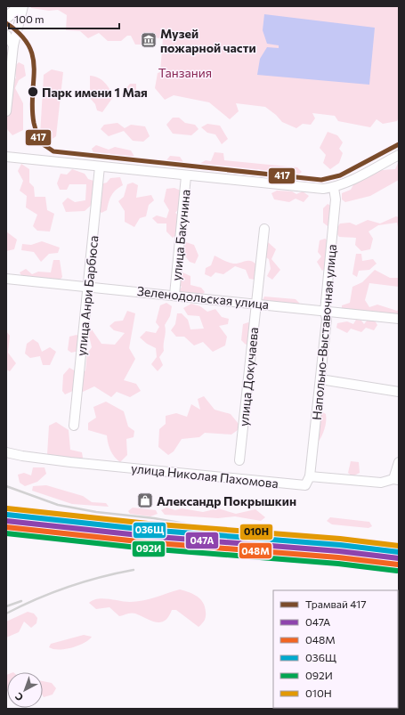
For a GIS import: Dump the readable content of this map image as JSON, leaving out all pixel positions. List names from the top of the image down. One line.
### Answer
{"streets":{"street":["улица Бакунина","улица Анри Барбюса","Зеленодольская улица","Напольно-Выставочная улица","улица Докучаева","улица Николая Пахомова"]},"crossings":[["улица Бакунина","Зеленодольская улица"],["улица Анри Барбюса","Зеленодольская улица"],["Зеленодольская улица","Напольно-Выставочная улица"],["Зеленодольская улица","улица Докучаева"],["Напольно-Выставочная улица","улица Николая Пахомова"]],"parks":["Танзания"],"places":{"museum":["Музей пожарной части"],"other":["Парк имени 1 Мая"],"shop":["Александр Покрышкин"]},"lines":["tram line 417","transit line 010Н","transit line 036Щ","transit line 047А","transit line 048М","transit line 092И"],"legend":["Трамвай 417","047А","048М","036Щ","092И","010Н"],"scale_bar":"100 m","north":"bottom left"}
